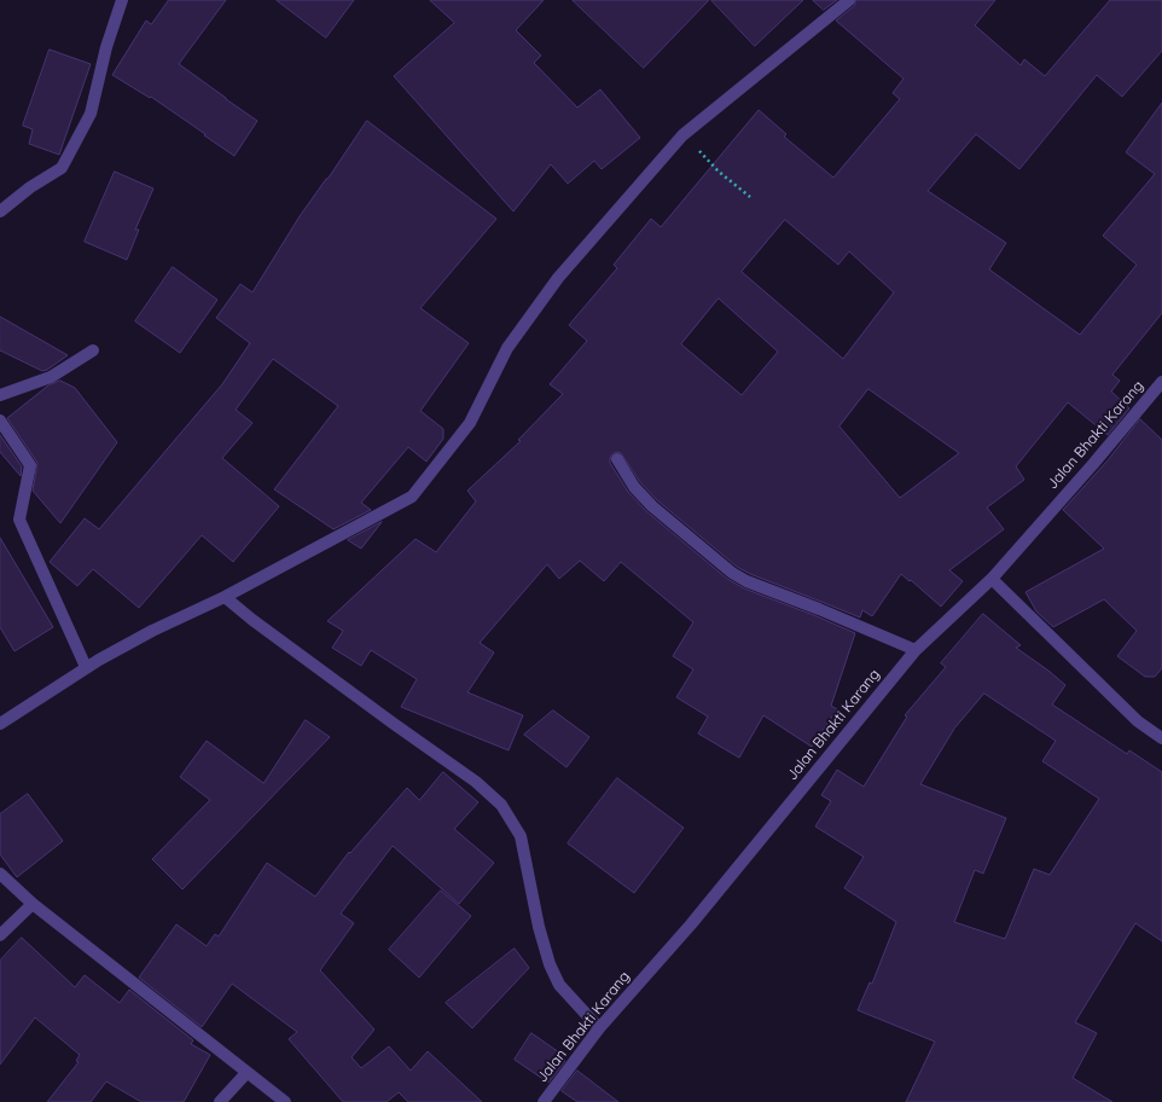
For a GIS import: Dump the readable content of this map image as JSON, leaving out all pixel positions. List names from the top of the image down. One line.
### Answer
{"streets":{"street":["Jalan Bhakti Karang"]}}
